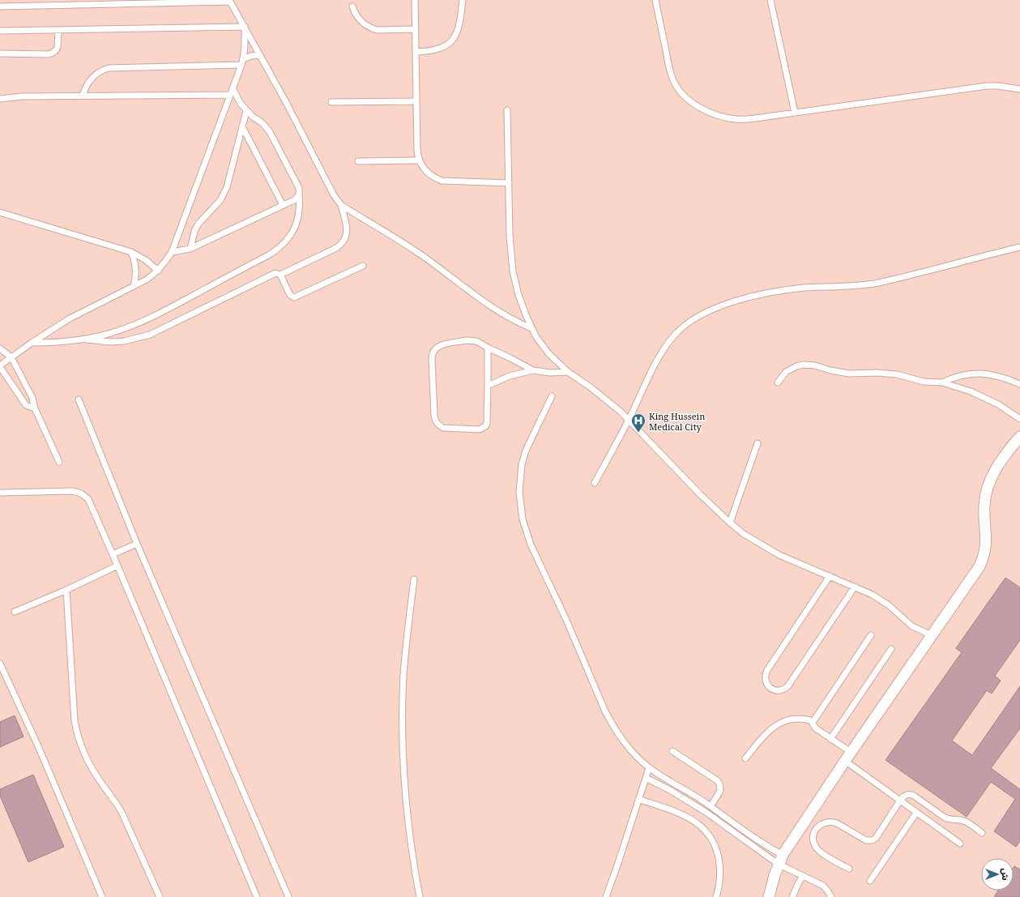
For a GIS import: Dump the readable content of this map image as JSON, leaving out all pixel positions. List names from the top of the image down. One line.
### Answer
{"places":{"hospital":["King Hussein Medical City"]},"north":"right"}
